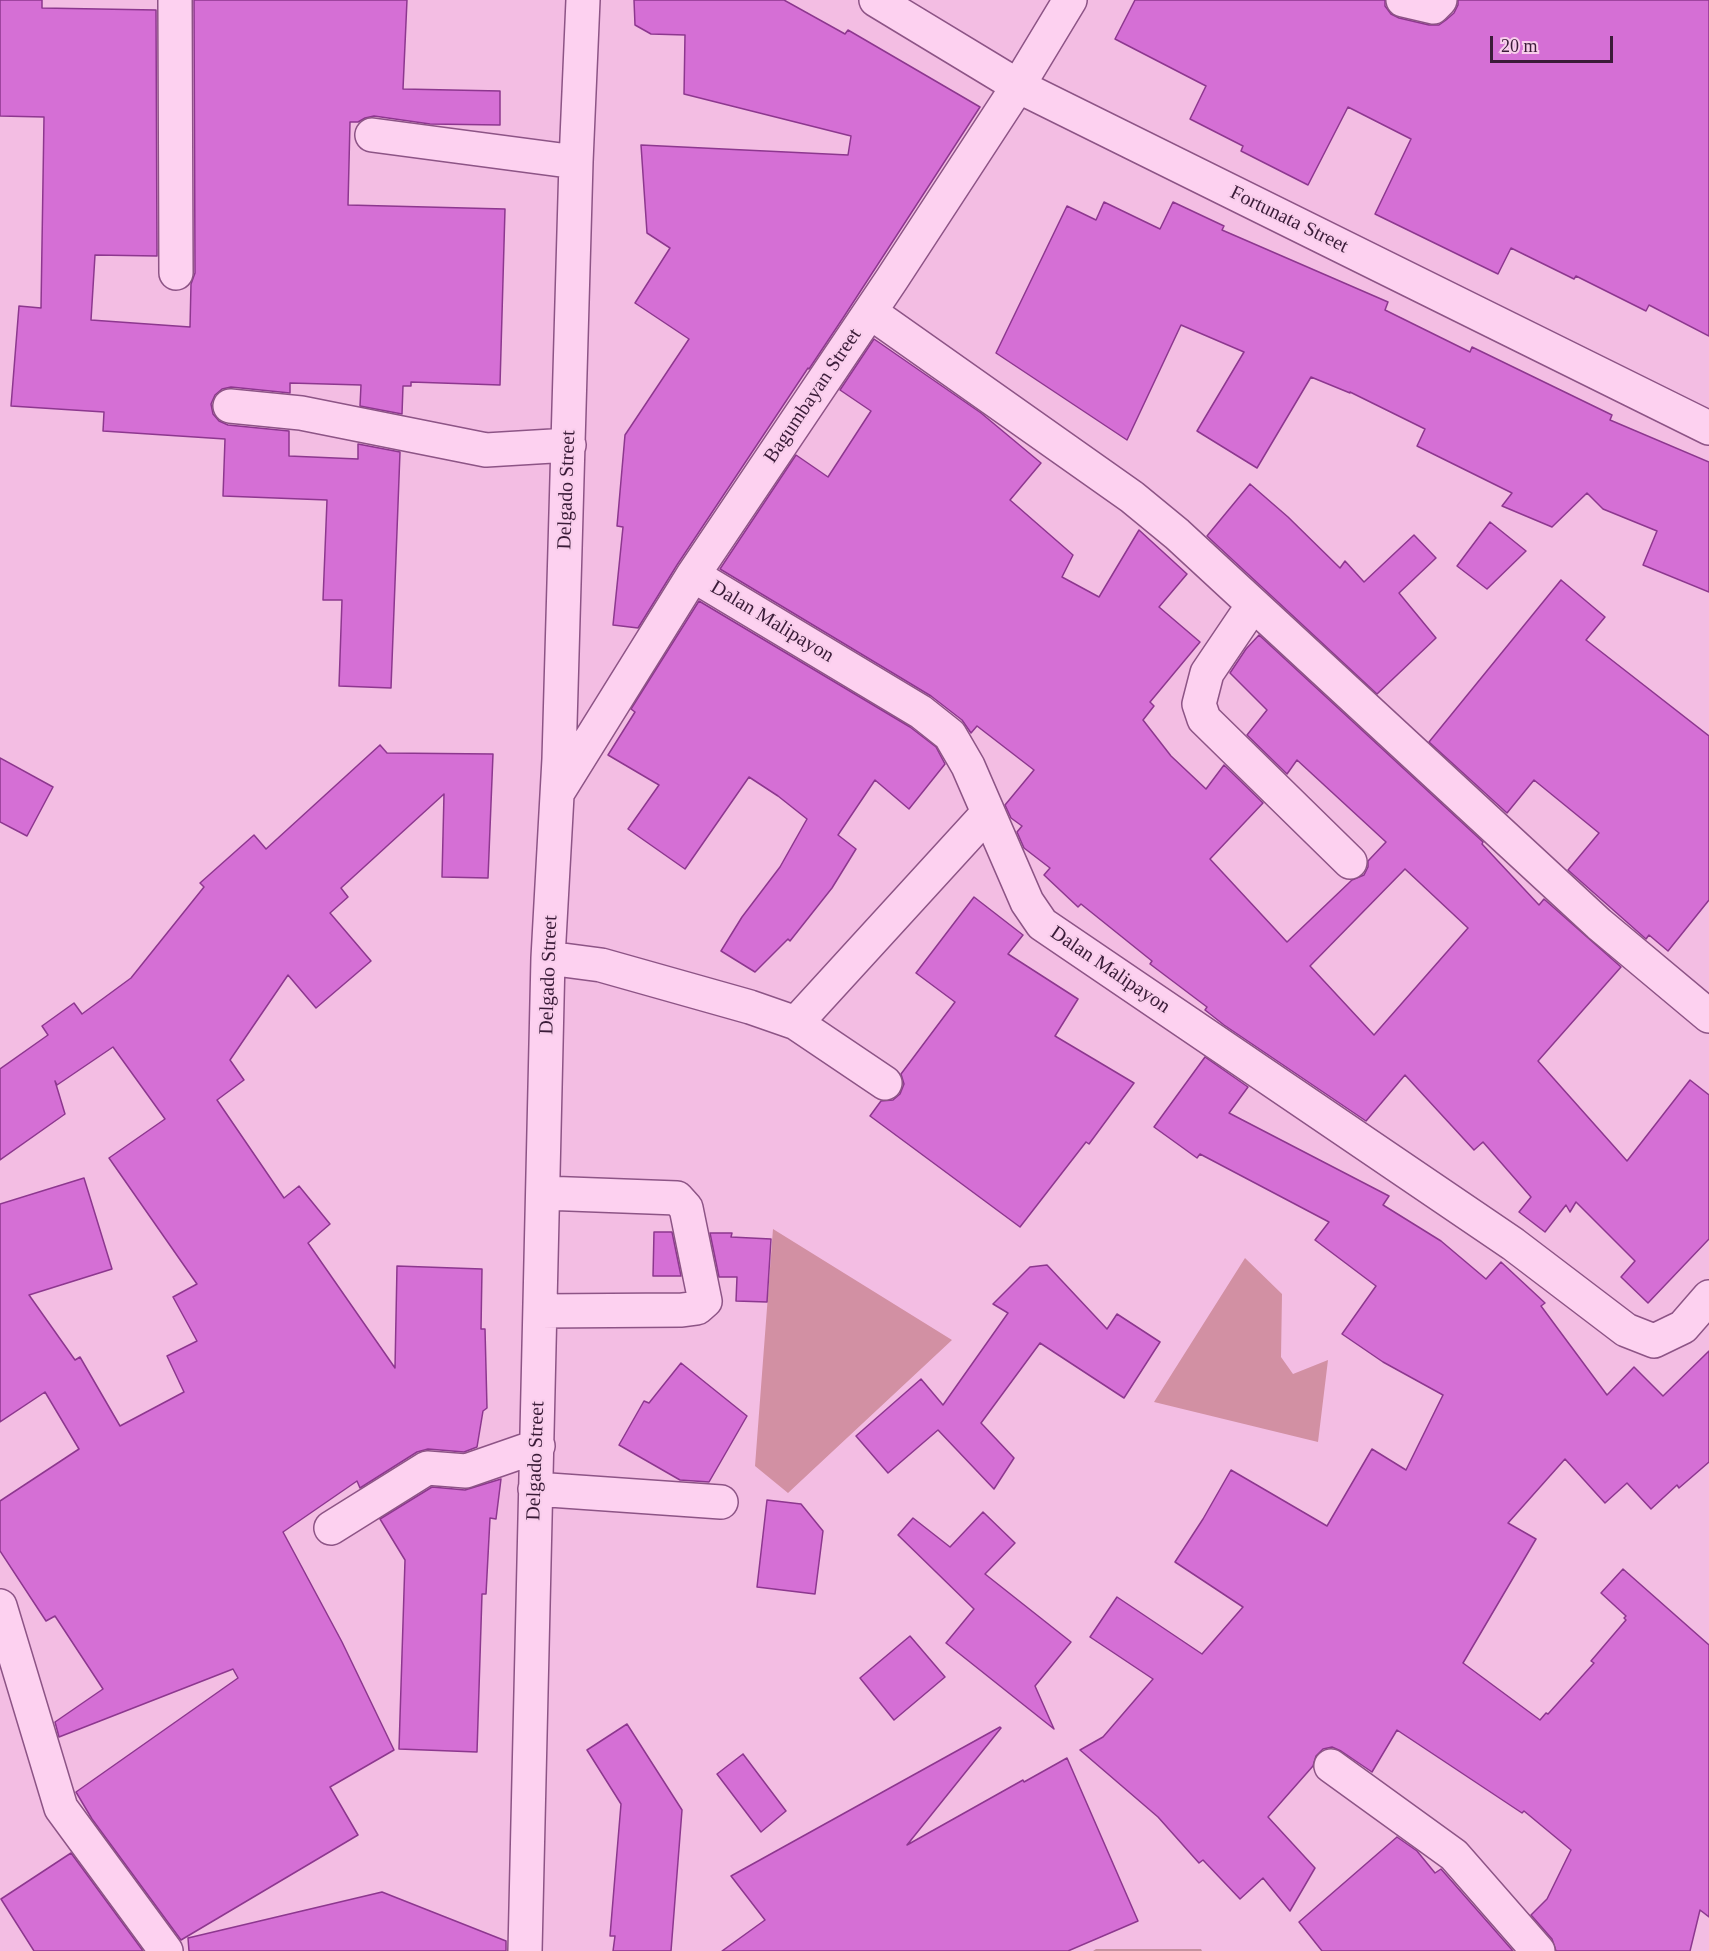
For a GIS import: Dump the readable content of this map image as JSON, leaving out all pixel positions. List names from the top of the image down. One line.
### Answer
{"streets":{"street":["Fortunata Street","Bagumbayan Street","Delgado Street","Dalan Malipayon"]},"crossings":[["Fortunata Street","Bagumbayan Street"],["Bagumbayan Street","Delgado Street"],["Bagumbayan Street","Dalan Malipayon"]],"scale_bar":"20 m"}
